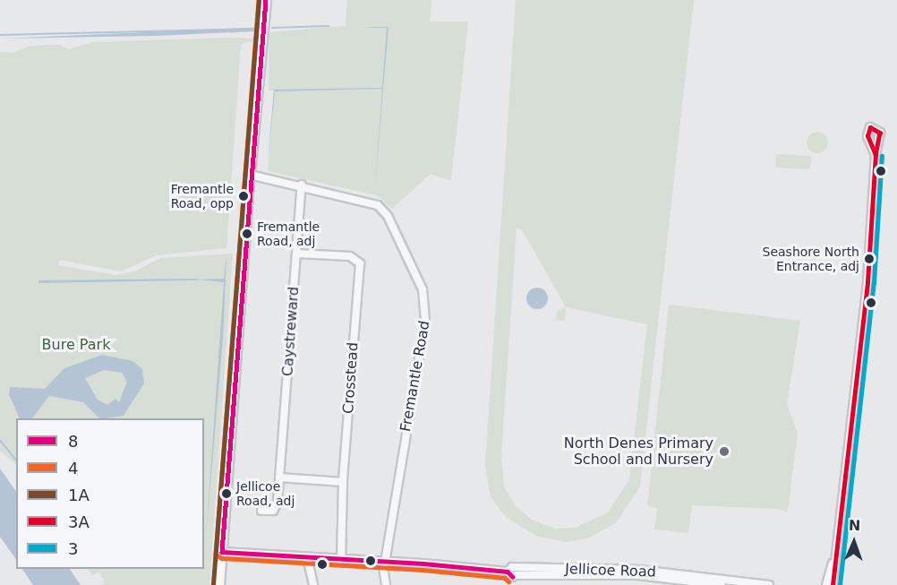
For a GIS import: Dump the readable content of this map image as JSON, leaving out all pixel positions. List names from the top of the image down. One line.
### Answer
{"streets":{"street":["Caystreward","Fremantle Road","Crosstead","Jellicoe Road"]},"crossings":[["Caystreward","Fremantle Road"],["Caystreward","Crosstead"],["Fremantle Road","Jellicoe Road"],["Crosstead","Jellicoe Road"]],"parks":["Bure Park"],"places":["Fremantle Road, opp","Fremantle Road, adj","Seashore North Entrance, adj","North Denes Primary School and Nursery","Jellicoe Road, adj"],"lines":["transit line 8","transit line 4","transit line 1A","transit line 3A","transit line 3"],"legend":["8","4","1A","3A","3"],"north":"top"}
